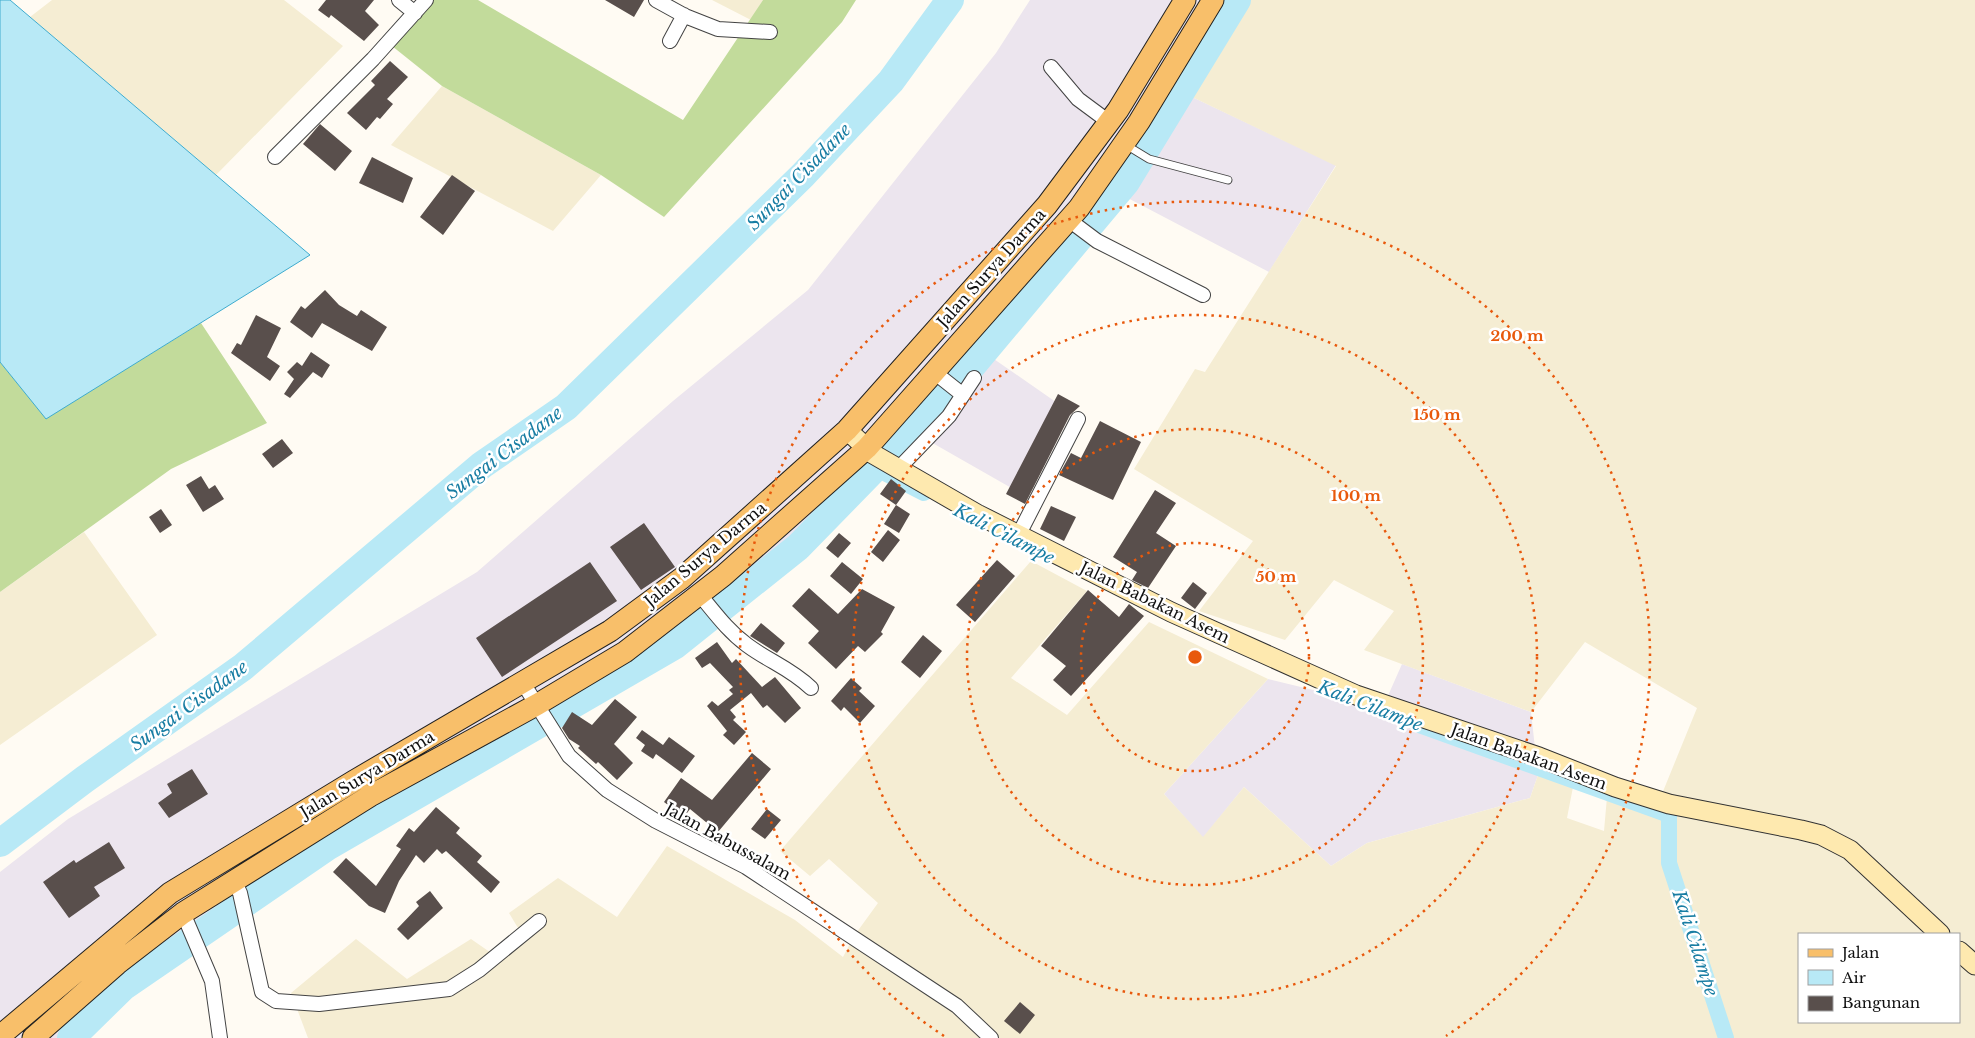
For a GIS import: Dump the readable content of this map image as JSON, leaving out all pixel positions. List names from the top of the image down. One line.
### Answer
{"streets":{"main road":["Jalan Surya Darma"],"street":["Jalan Babakan Asem","Jalan Babussalam"]},"crossings":[["Jalan Surya Darma","Jalan Babakan Asem"],["Jalan Surya Darma","Jalan Babussalam"]],"water":["Sungai Cisadane","Kali Cilampe"],"legend":["Jalan","Air","Bangunan"],"rings":["200 m","150 m","100 m","50 m"]}
